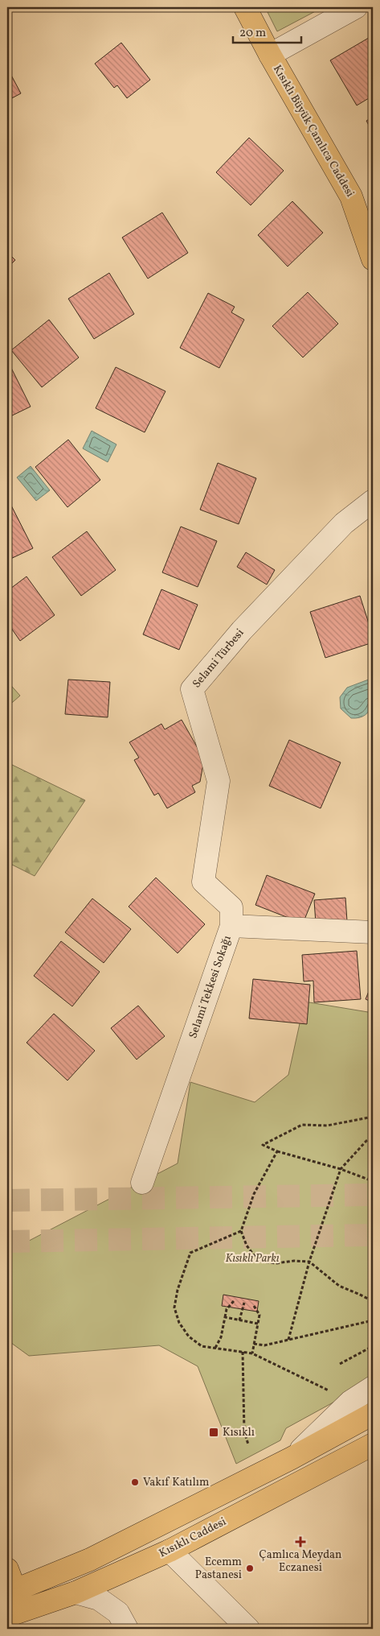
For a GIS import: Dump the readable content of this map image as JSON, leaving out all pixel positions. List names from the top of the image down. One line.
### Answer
{"streets":{"main road":["Kısıklı Büyük Çamlıca Caddesi","Kısıklı Caddesi"],"street":["Selami Türbesi","Selami Tekkesi Sokağı"]},"crossings":[["Selami Türbesi","Selami Tekkesi Sokağı"]],"parks":["Kısıklı Parkı"],"places":{"transit":["Kısıklı"],"other":["Vakıf Katılım","Ecemm Pastanesi"],"health":["Çamlıca Meydan Eczanesi"]},"scale_bar":"20 m"}
